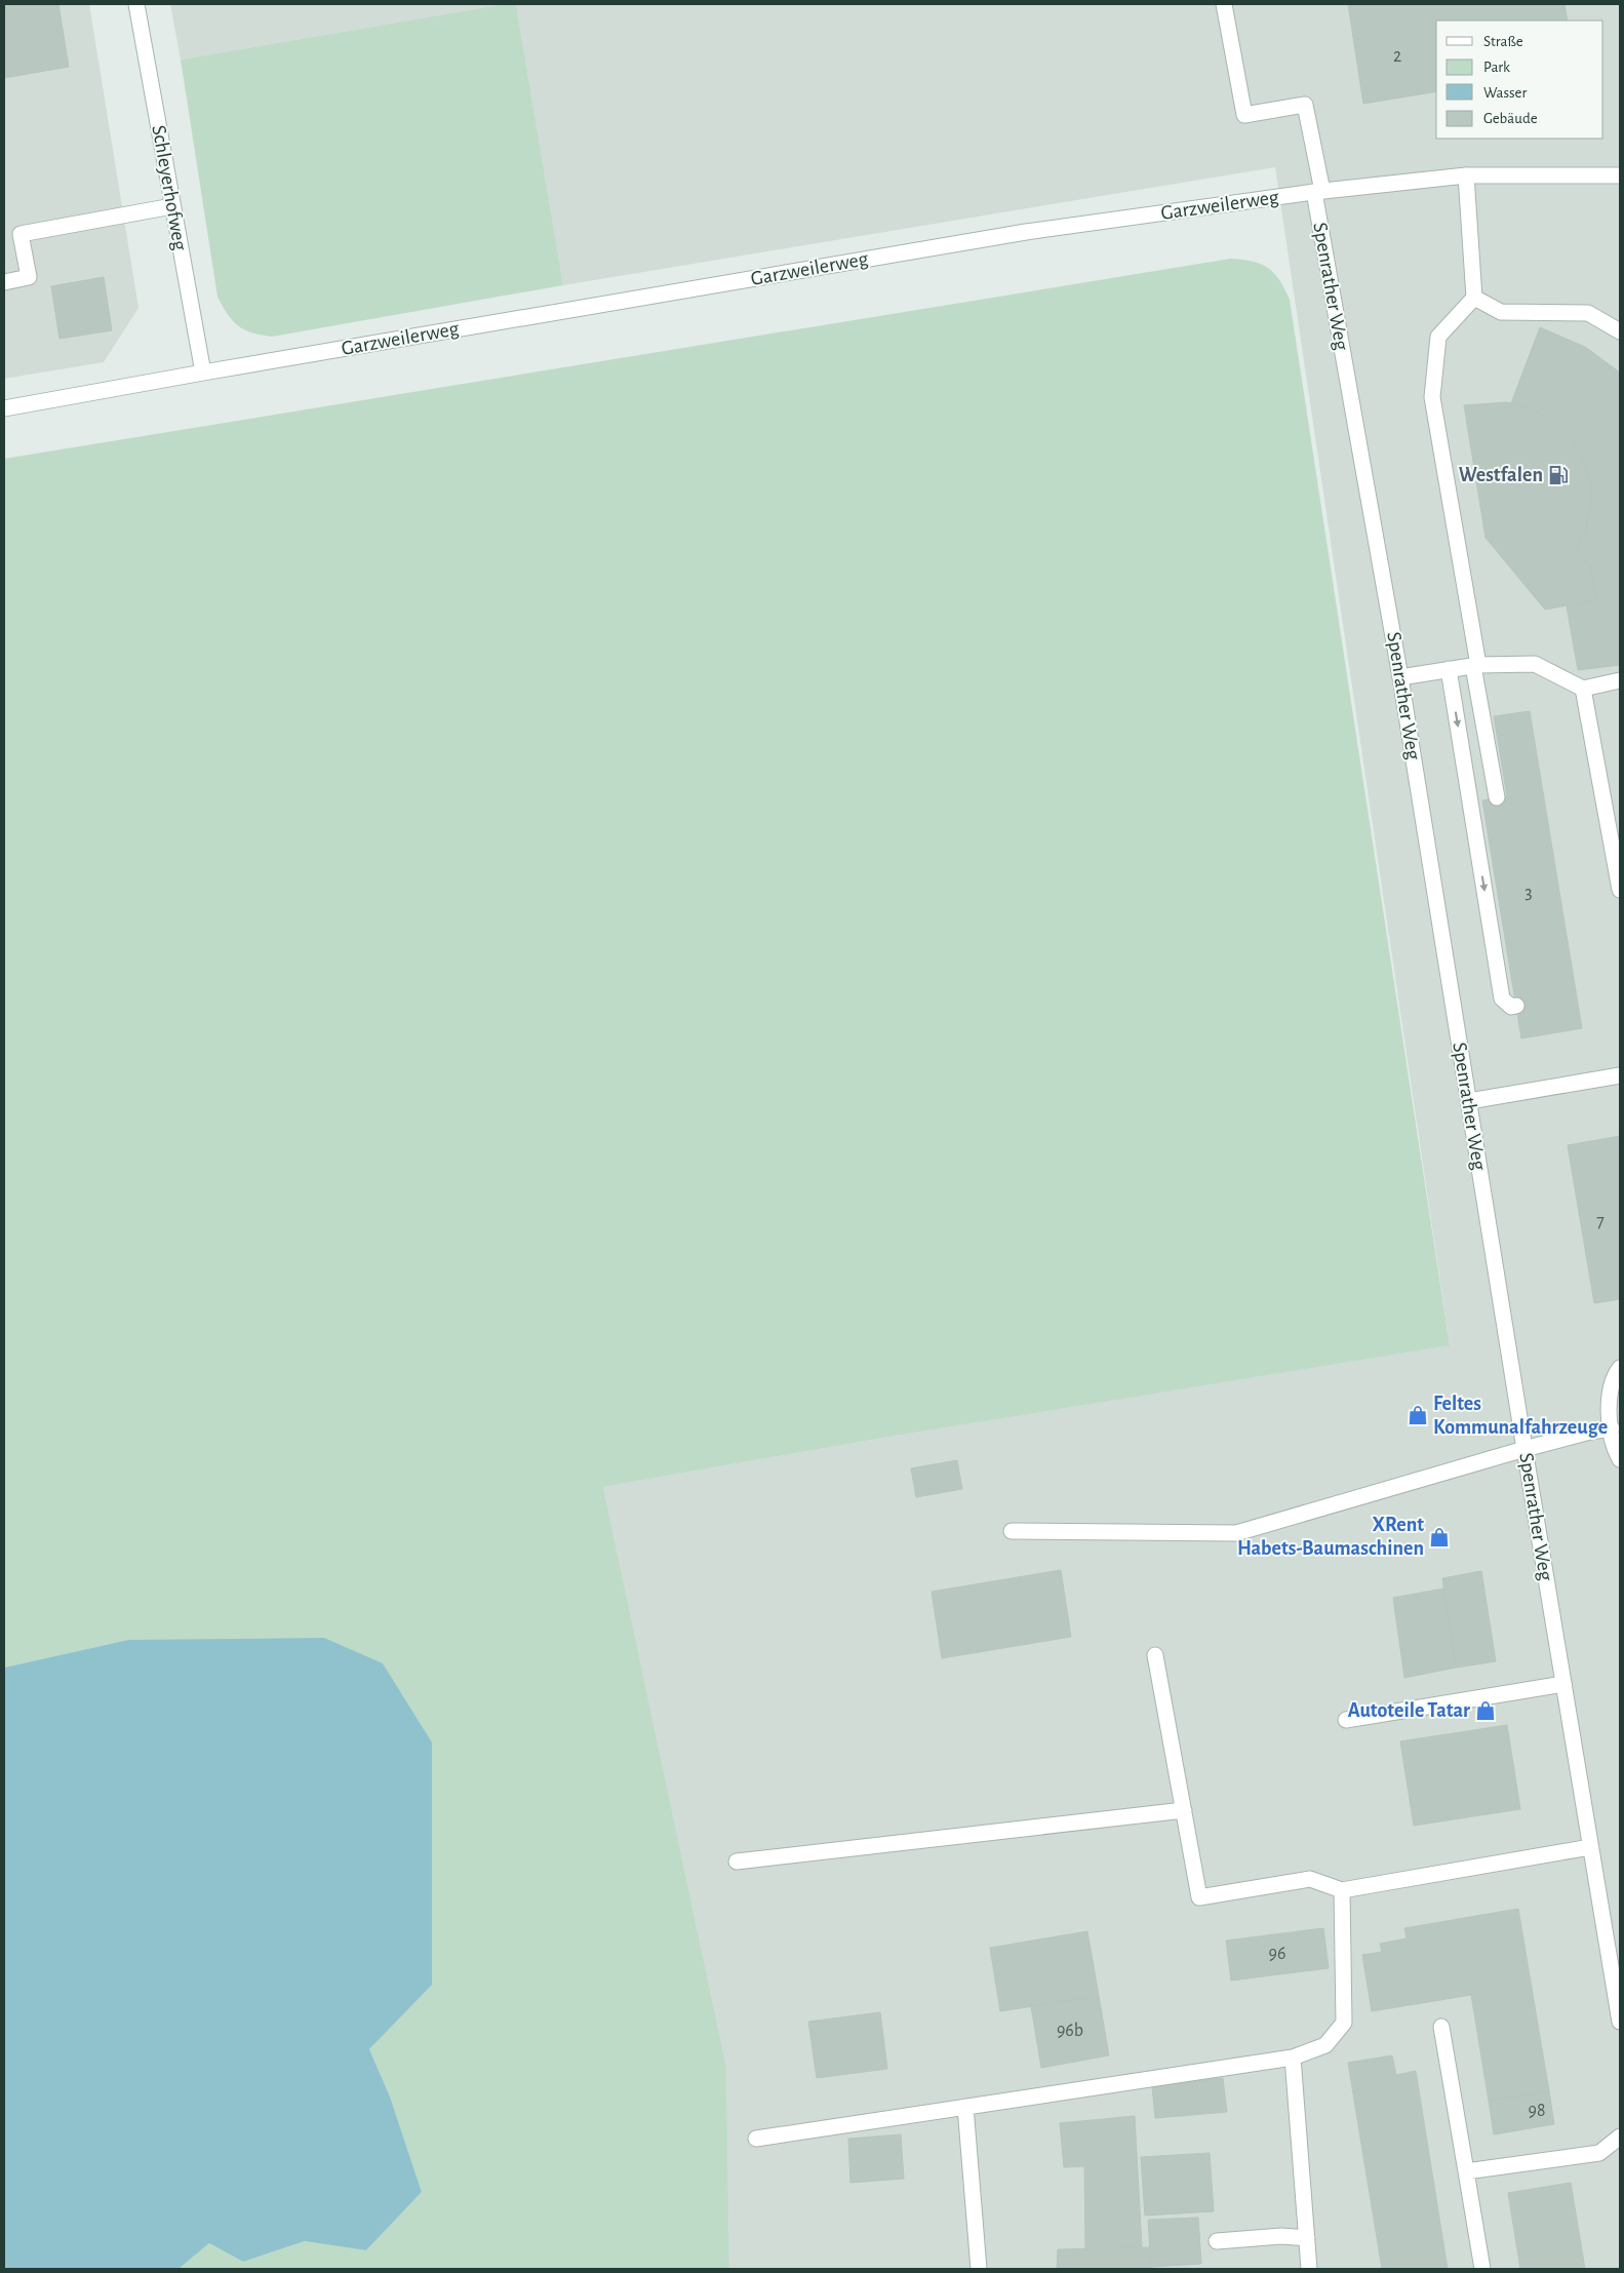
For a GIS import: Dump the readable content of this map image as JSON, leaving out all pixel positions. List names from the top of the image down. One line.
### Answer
{"streets":{"street":["Schleyerhofweg","Garzweilerweg","Spenrather Weg"]},"crossings":[["Schleyerhofweg","Garzweilerweg"],["Garzweilerweg","Spenrather Weg"]],"places":{"fuel station":["Westfalen"],"shop":["Feltes Kommunalfahrzeuge","XRent Habets-Baumaschinen","Autoteile Tatar"]},"house_numbers":["2","3","7","96","96b","98"],"legend":["Straße","Park","Wasser","Gebäude"]}
